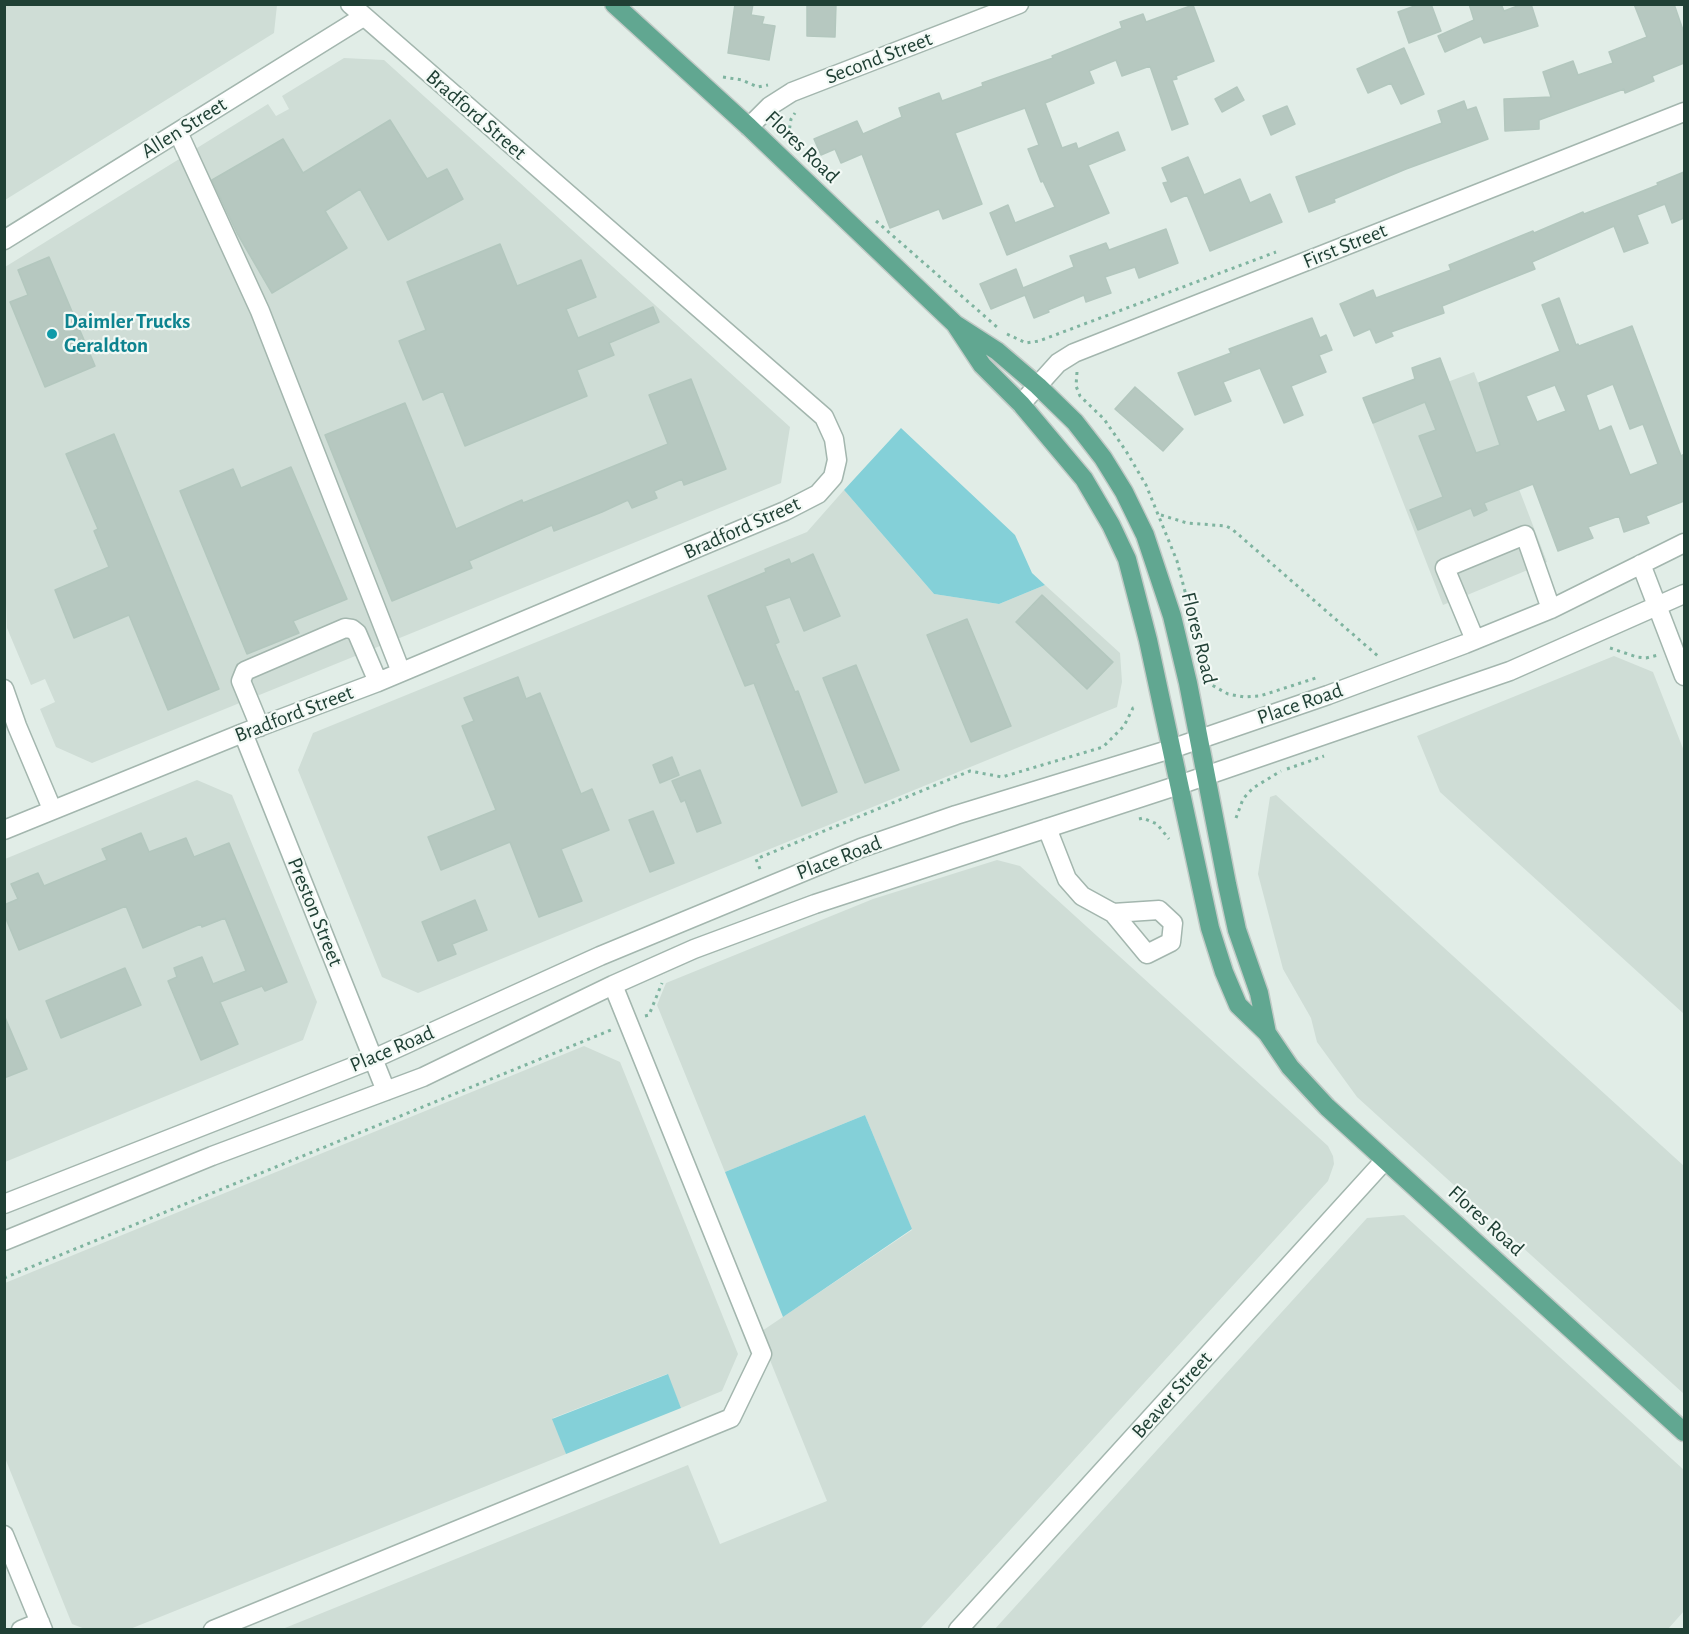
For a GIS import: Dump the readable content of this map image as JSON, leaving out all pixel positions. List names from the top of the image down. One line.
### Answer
{"streets":{"main road":["Flores Road"],"street":["Second Street","Bradford Street","Allen Street","First Street","Place Road","Preston Street","Beaver Street"]},"crossings":[["Second Street","Flores Road"],["Bradford Street","Allen Street"],["Bradford Street","Preston Street"],["Flores Road","First Street"],["Flores Road","Place Road"],["Flores Road","Beaver Street"],["Place Road","Preston Street"]],"places":["Daimler Trucks Geraldton"]}
